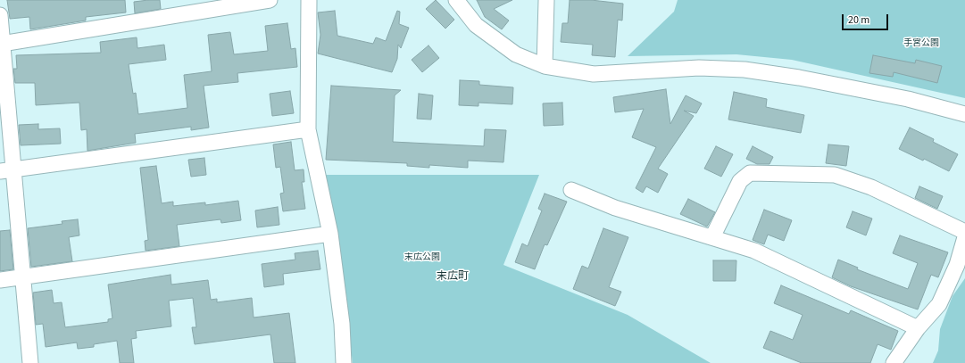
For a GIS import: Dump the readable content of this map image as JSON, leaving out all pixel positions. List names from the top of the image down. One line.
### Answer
{"districts":["末広町"],"parks":["手宮公園","末広公園"],"scale_bar":"20 m"}
